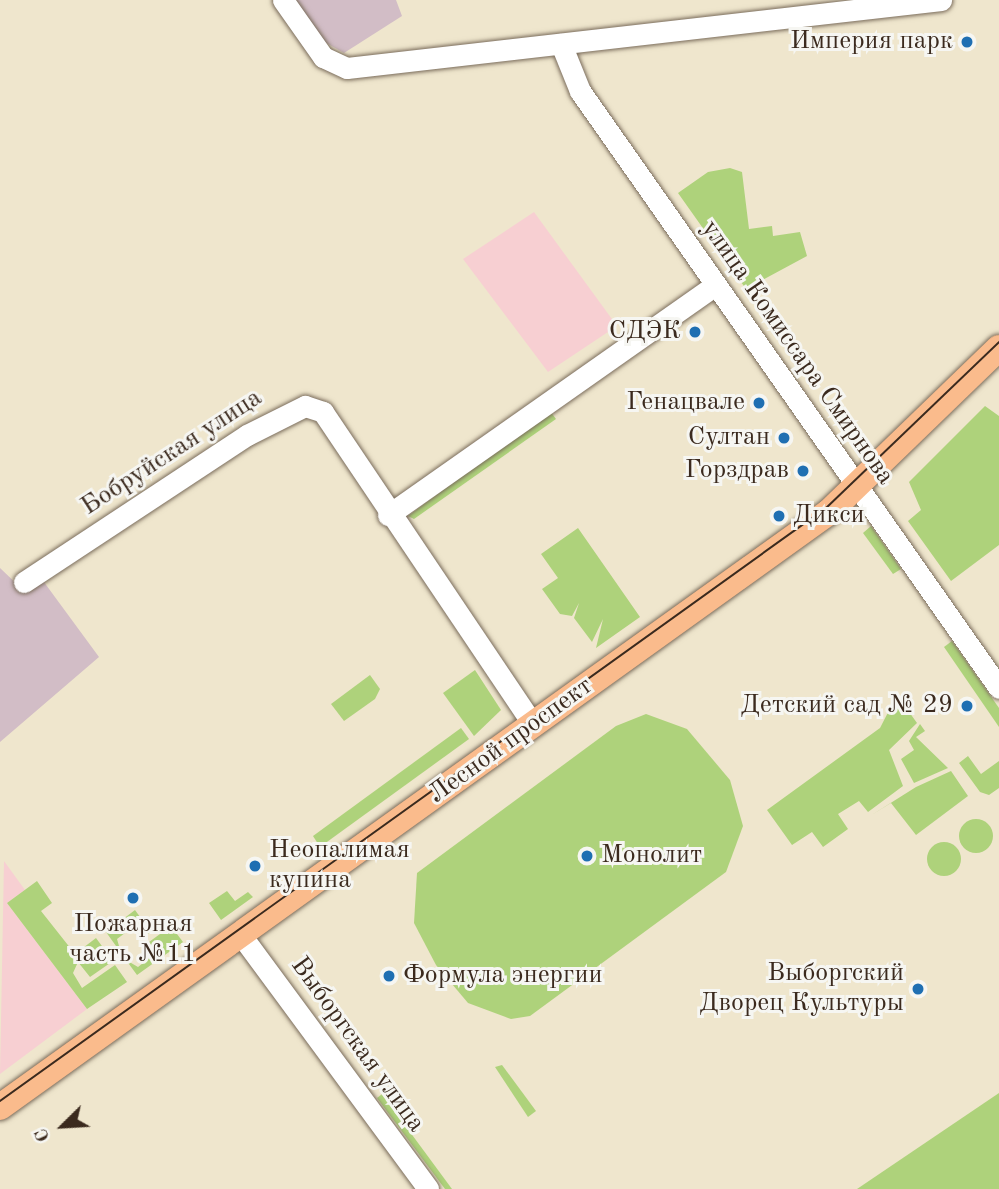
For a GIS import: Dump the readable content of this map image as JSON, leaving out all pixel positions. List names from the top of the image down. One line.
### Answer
{"streets":{"main road":["Лесной проспект"],"street":["улица Комиссара Смирнова","Бобруйская улица","Выборгская улица"]},"crossings":[["улица Комиссара Смирнова","Лесной проспект"],["Бобруйская улица","Лесной проспект"],["Лесной проспект","Выборгская улица"]],"places":["Империя парк","СДЭК","Генацвале","Султан","Горздрав","Дикси","Детский сад № 29","Монолит","Неопалимая купина","Пожарная часть №11","Формула энергии","Выборгский Дворец Культуры"],"north":"bottom left"}
